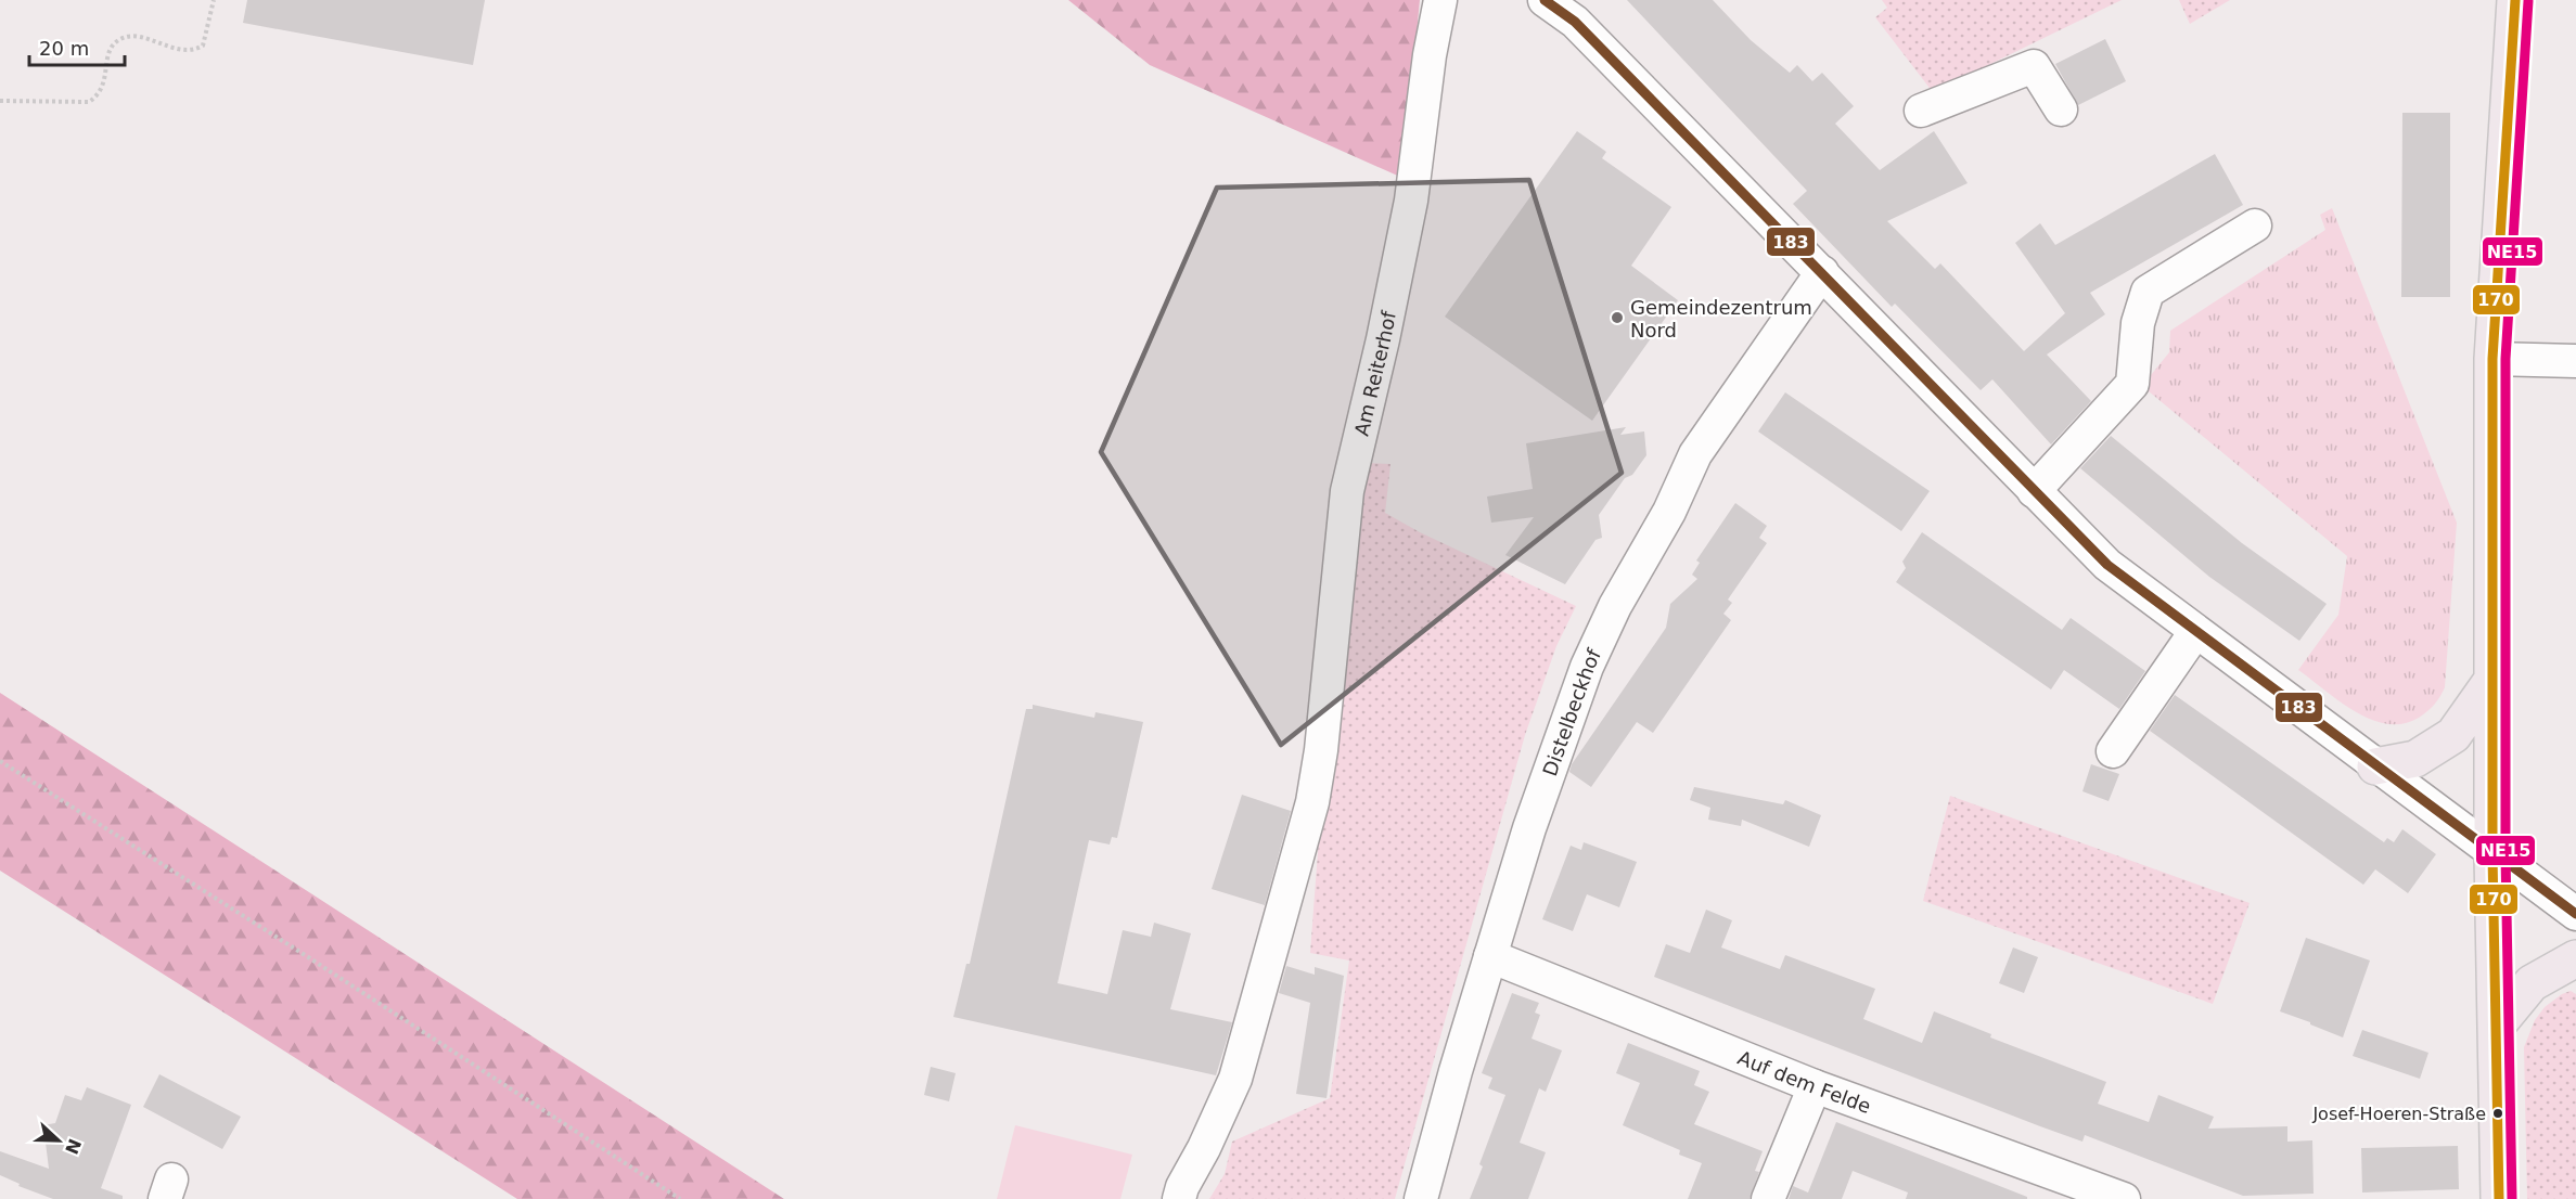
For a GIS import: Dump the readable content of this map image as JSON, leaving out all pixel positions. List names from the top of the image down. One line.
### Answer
{"streets":{"street":["Am Reiterhof","Distelbeckhof","Auf dem Felde"]},"crossings":[["Distelbeckhof","Auf dem Felde"]],"places":["Gemeindezentrum Nord","Josef-Hoeren-Straße"],"lines":["transit line 183","transit line 170","transit line NE15"],"scale_bar":"20 m","north":"right"}
